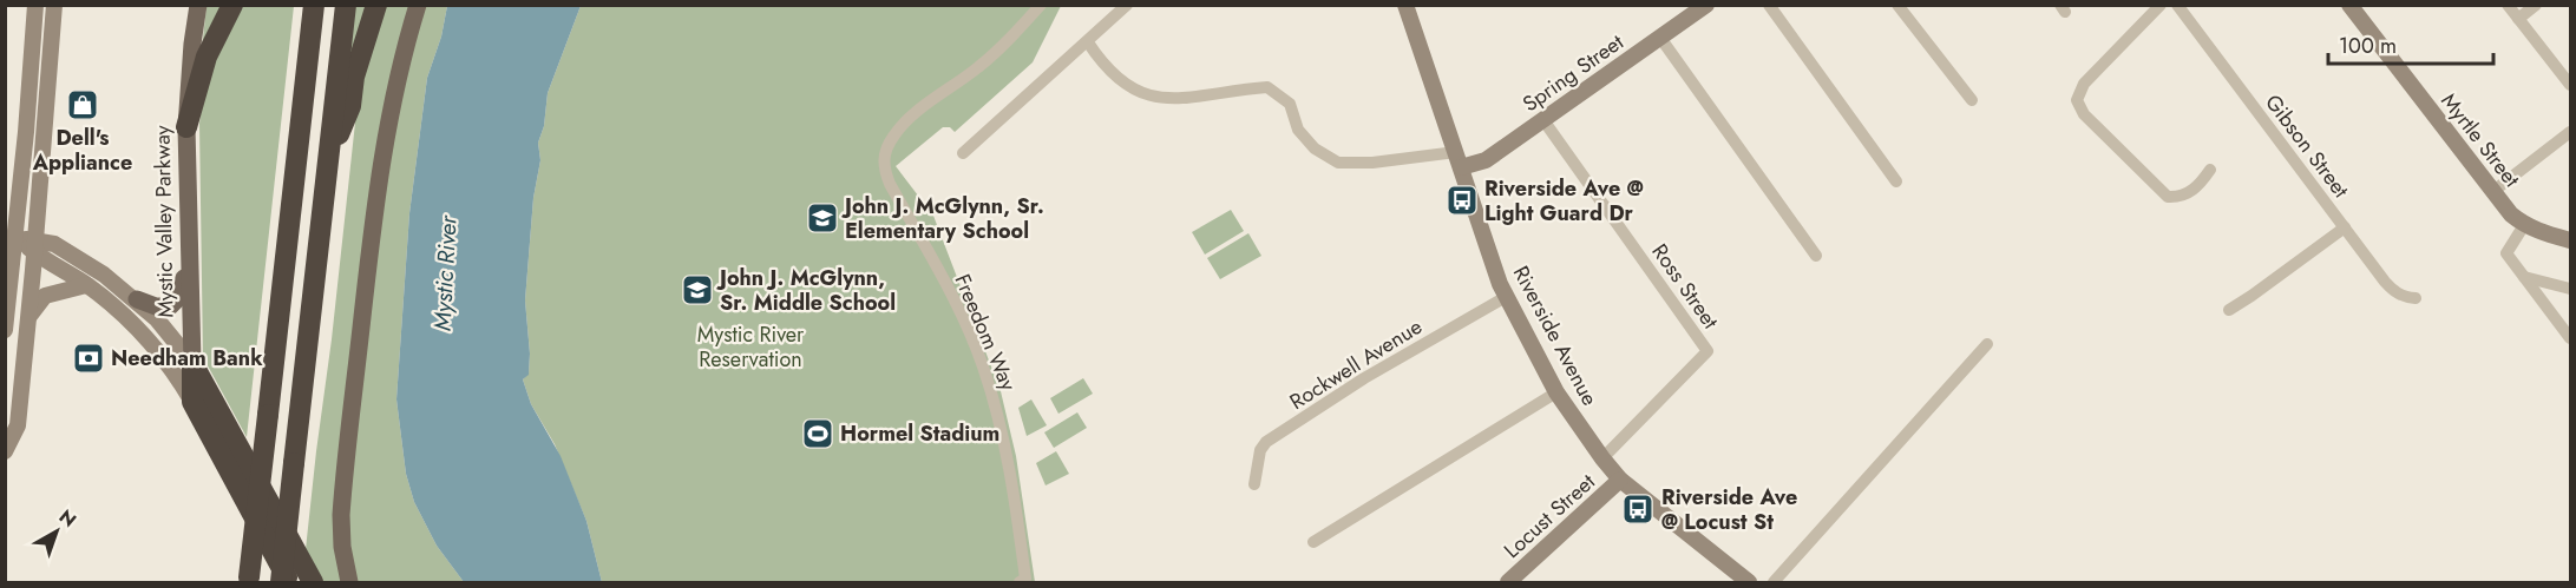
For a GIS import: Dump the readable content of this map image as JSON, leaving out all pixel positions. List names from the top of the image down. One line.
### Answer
{"streets":{"highway":["Mystic Valley Parkway"],"main road":["Spring Street","Myrtle Street","Riverside Avenue","Locust Street"],"street":["Gibson Street","Ross Street","Freedom Way","Rockwell Avenue"]},"crossings":[["Spring Street","Ross Street"],["Spring Street","Riverside Avenue"],["Ross Street","Riverside Avenue"],["Riverside Avenue","Rockwell Avenue"],["Riverside Avenue","Locust Street"]],"water":["Mystic River"],"parks":["Mystic River Reservation"],"places":{"shop":["Dell's Appliance"],"bus stop":["Riverside Ave @ Light Guard Dr","Riverside Ave @ Locust St"],"school or university":["John J. McGlynn, Sr. Elementary School","John J. McGlynn, Sr. Middle School"],"bank":["Needham Bank"],"sports":["Hormel Stadium"]},"scale_bar":"100 m","north":"top right"}
